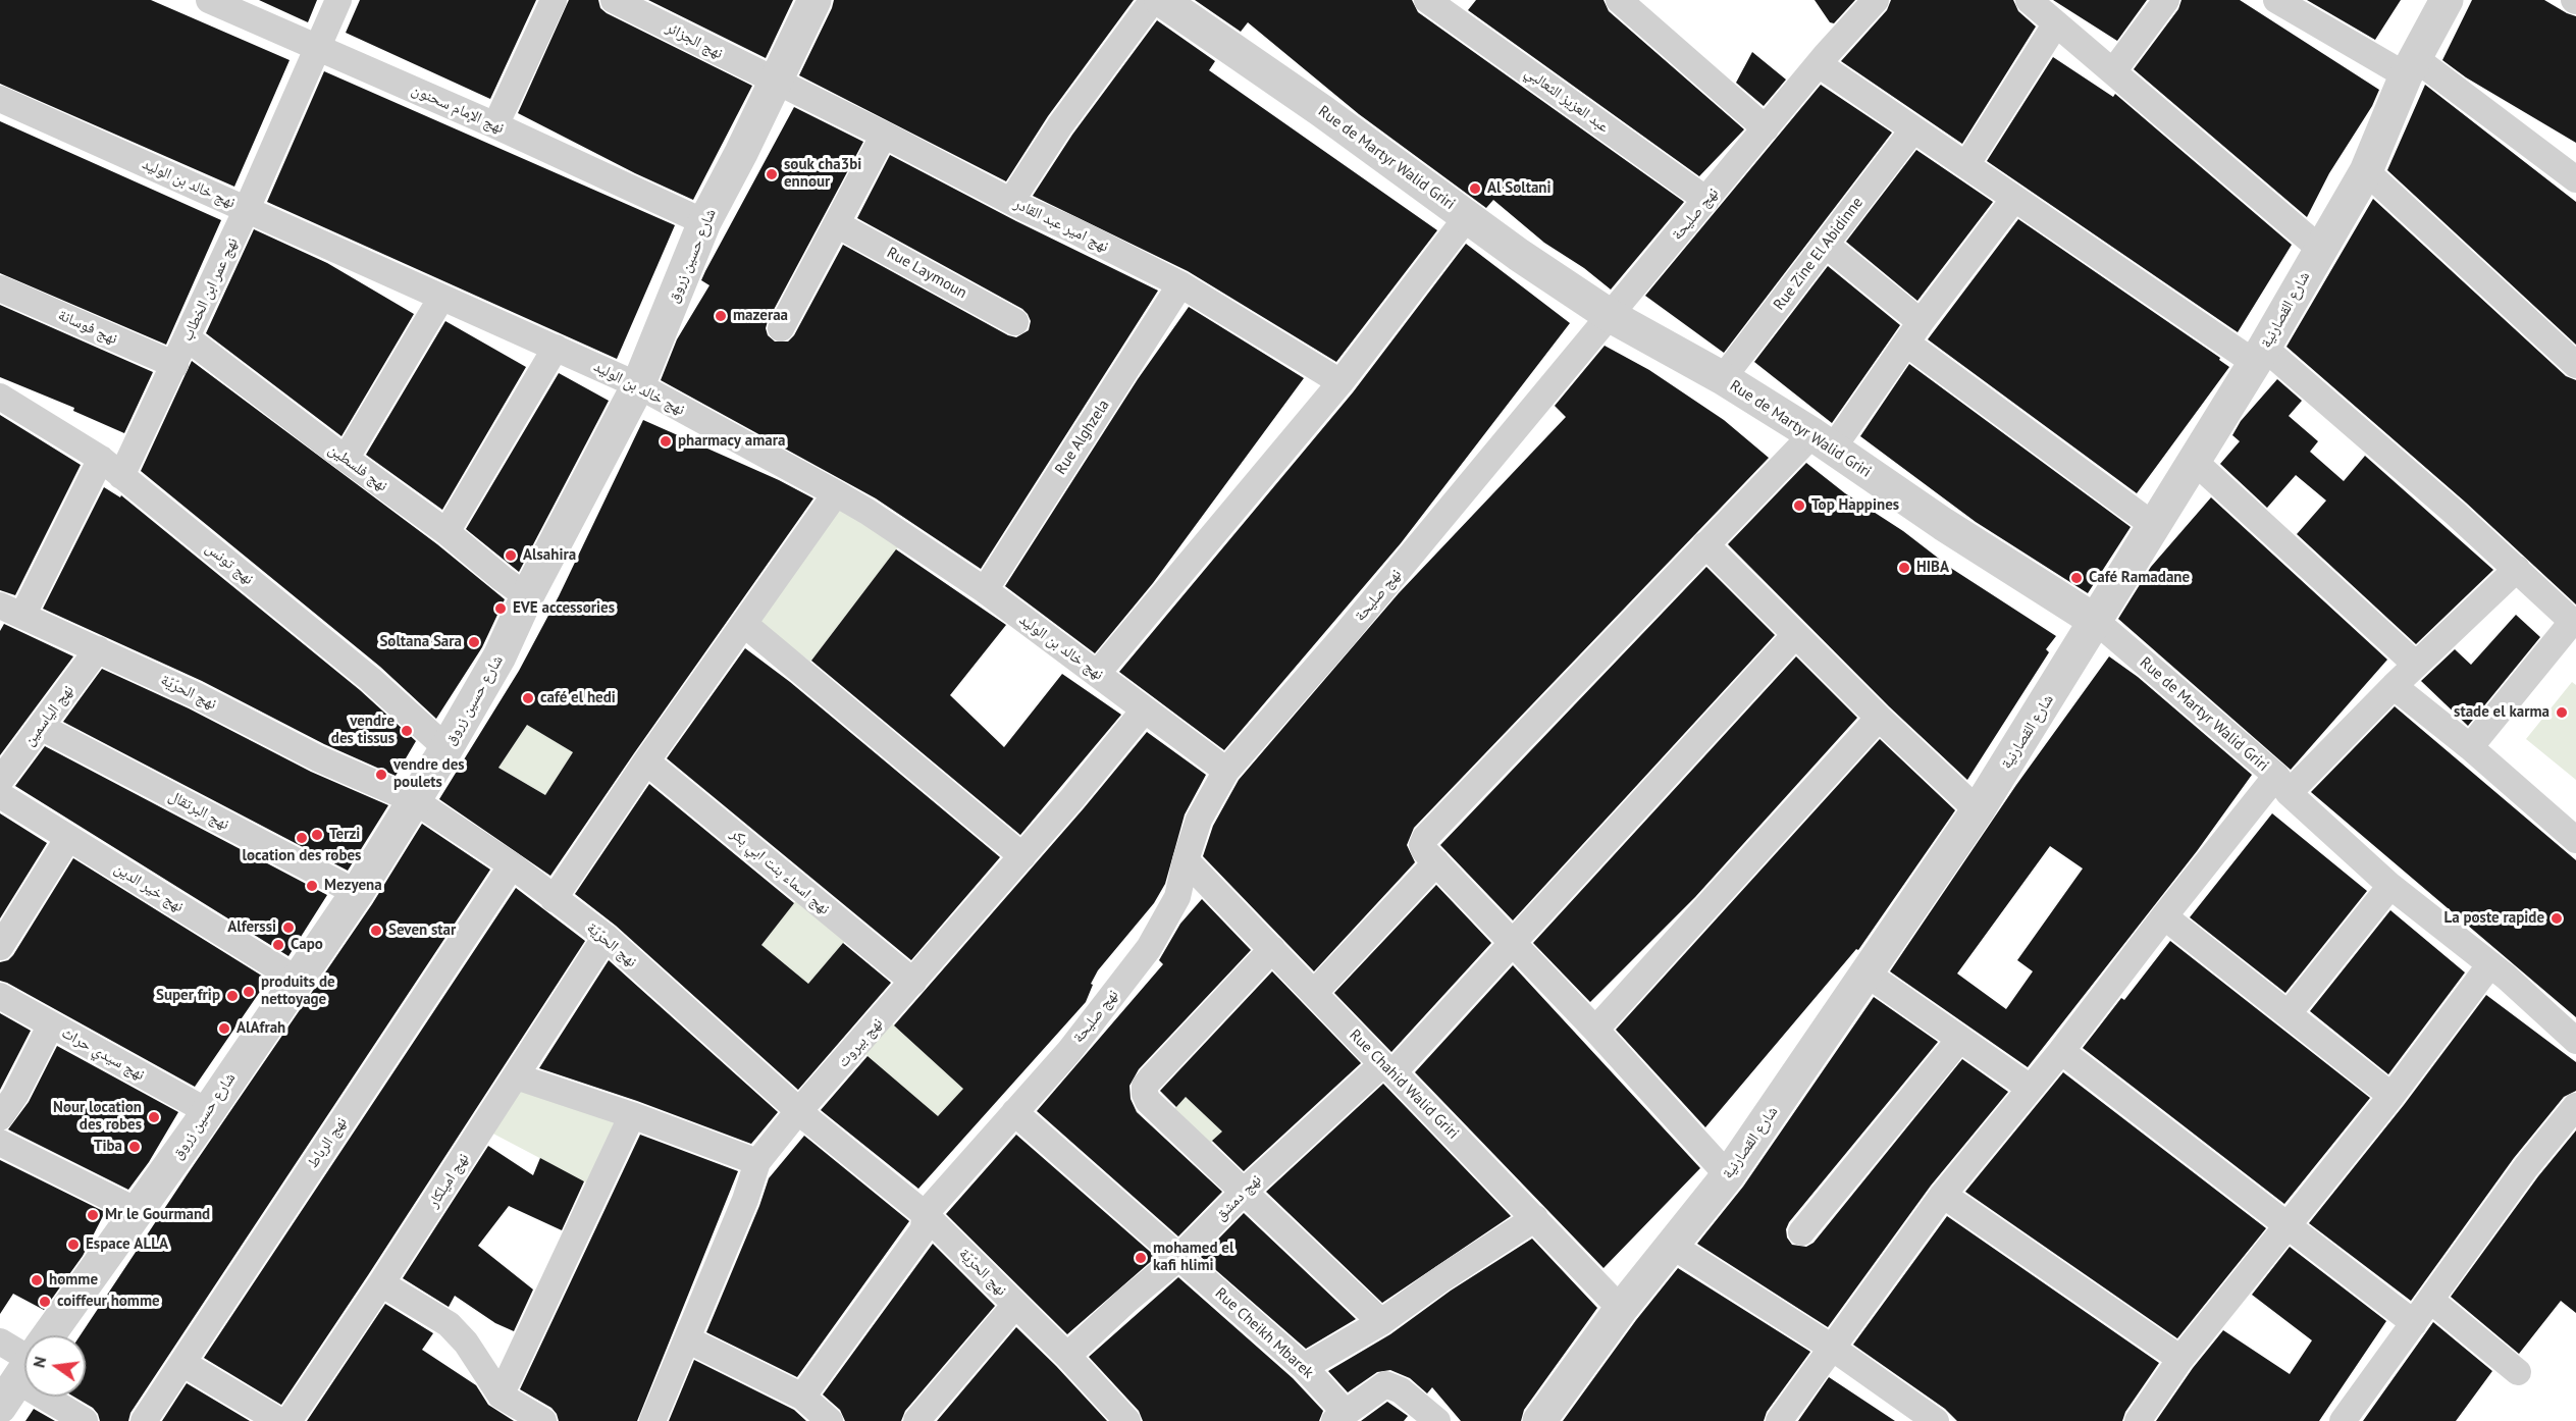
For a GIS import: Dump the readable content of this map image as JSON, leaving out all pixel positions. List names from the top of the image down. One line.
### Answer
{"streets":{"street":["نهج الجزائر","عبد العزيز الثعالبي","نهج الإمام سحنون","Rue de Martyr Walid Griri","نهج خالد بن الوليد","نهج صليحة","نهج امير عبد القادر","Rue Zine El Abidinne","شارع حسين زروق","Rue Laymoun","نهج عمر ابن الخطاب","شارع القصارنية","نهج فوسانة","Rue Alghzela","نهج فلسطين","نهج تونس","نهج الحرّيّة","نهج الياسمين","نهج البرتقال","نهج اسماء بنت ابي بكر","نهج خير الدين","نهج بيروت","نهج سيدي حراث","Rue Chahid Walid Griri","نهج الرباط","نهج اميلكار","نهج دمشق","Rue Cheikh Mbarek"]},"crossings":[["نهج الجزائر","نهج امير عبد القادر"],["نهج الجزائر","شارع حسين زروق"],["عبد العزيز الثعالبي","نهج صليحة"],["نهج الإمام سحنون","شارع حسين زروق"],["نهج الإمام سحنون","نهج عمر ابن الخطاب"],["Rue de Martyr Walid Griri","نهج صليحة"],["Rue de Martyr Walid Griri","Rue Zine El Abidinne"],["Rue de Martyr Walid Griri","شارع القصارنية"],["نهج خالد بن الوليد","نهج صليحة"],["نهج خالد بن الوليد","شارع حسين زروق"],["نهج خالد بن الوليد","نهج عمر ابن الخطاب"],["نهج خالد بن الوليد","Rue Alghzela"],["نهج خالد بن الوليد","نهج بيروت"],["نهج صليحة","نهج الحرّيّة"],["نهج صليحة","Rue Chahid Walid Griri"],["نهج صليحة","Rue Cheikh Mbarek"],["نهج امير عبد القادر","شارع حسين زروق"],["نهج امير عبد القادر","Rue Alghzela"],["شارع حسين زروق","نهج فلسطين"],["شارع حسين زروق","نهج تونس"],["شارع حسين زروق","نهج الحرّيّة"],["شارع حسين زروق","نهج البرتقال"],["شارع حسين زروق","نهج خير الدين"],["شارع حسين زروق","نهج سيدي حراث"],["نهج عمر ابن الخطاب","نهج فوسانة"],["نهج عمر ابن الخطاب","نهج فلسطين"],["نهج عمر ابن الخطاب","نهج تونس"],["شارع القصارنية","Rue Chahid Walid Griri"],["نهج الحرّيّة","نهج الياسمين"],["نهج الحرّيّة","نهج بيروت"],["نهج الحرّيّة","نهج الرباط"],["نهج الحرّيّة","نهج اميلكار"],["نهج الحرّيّة","نهج دمشق"],["نهج الياسمين","نهج البرتقال"],["نهج اسماء بنت ابي بكر","نهج بيروت"],["Rue Chahid Walid Griri","نهج دمشق"],["نهج دمشق","Rue Cheikh Mbarek"]],"places":["souk cha3bi ennour","Al Soltani","mazeraa","pharmacy amara","Top Happines","Alsahira","HIBA","Café Ramadane","EVE accessories","Soltana Sara","café el hedi","stade el karma","vendre des tissus","vendre des poulets","Terzi","location des robes","Mezyena","La poste rapide","Alferssi","Seven star","Capo","produits de nettoyage","Super frip","AlAfrah","Nour location des robes","Tiba","Mr le Gourmand","Espace ALLA","mohamed el kafi hlimi","homme","coiffeur homme"],"north":"left"}
